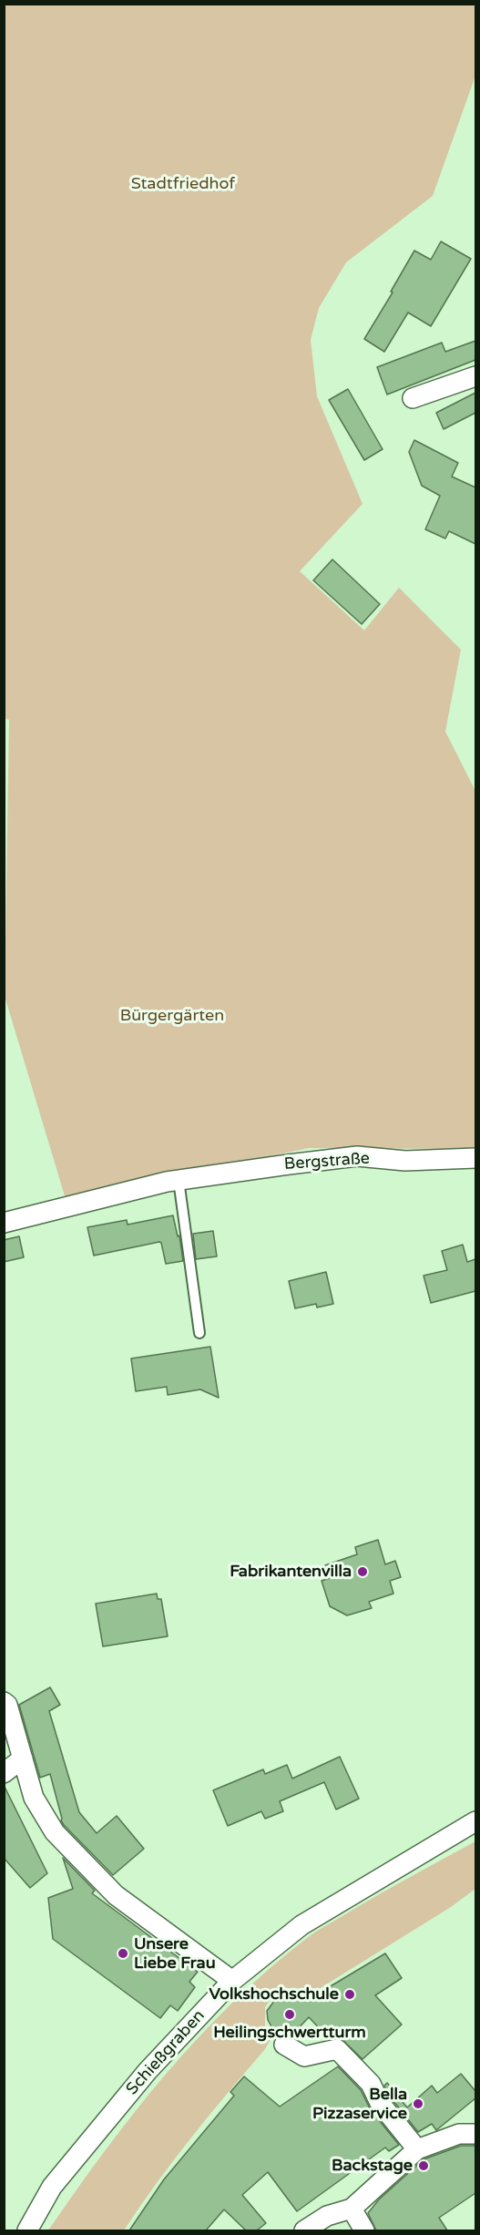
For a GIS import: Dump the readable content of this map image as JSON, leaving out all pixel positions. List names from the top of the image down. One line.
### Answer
{"streets":{"street":["Bergstraße","Schießgraben"]},"parks":["Stadtfriedhof","Bürgergärten"],"places":["Fabrikantenvilla","Unsere Liebe Frau","Volkshochschule","Heilingschwertturm","Bella Pizzaservice","Backstage"]}
